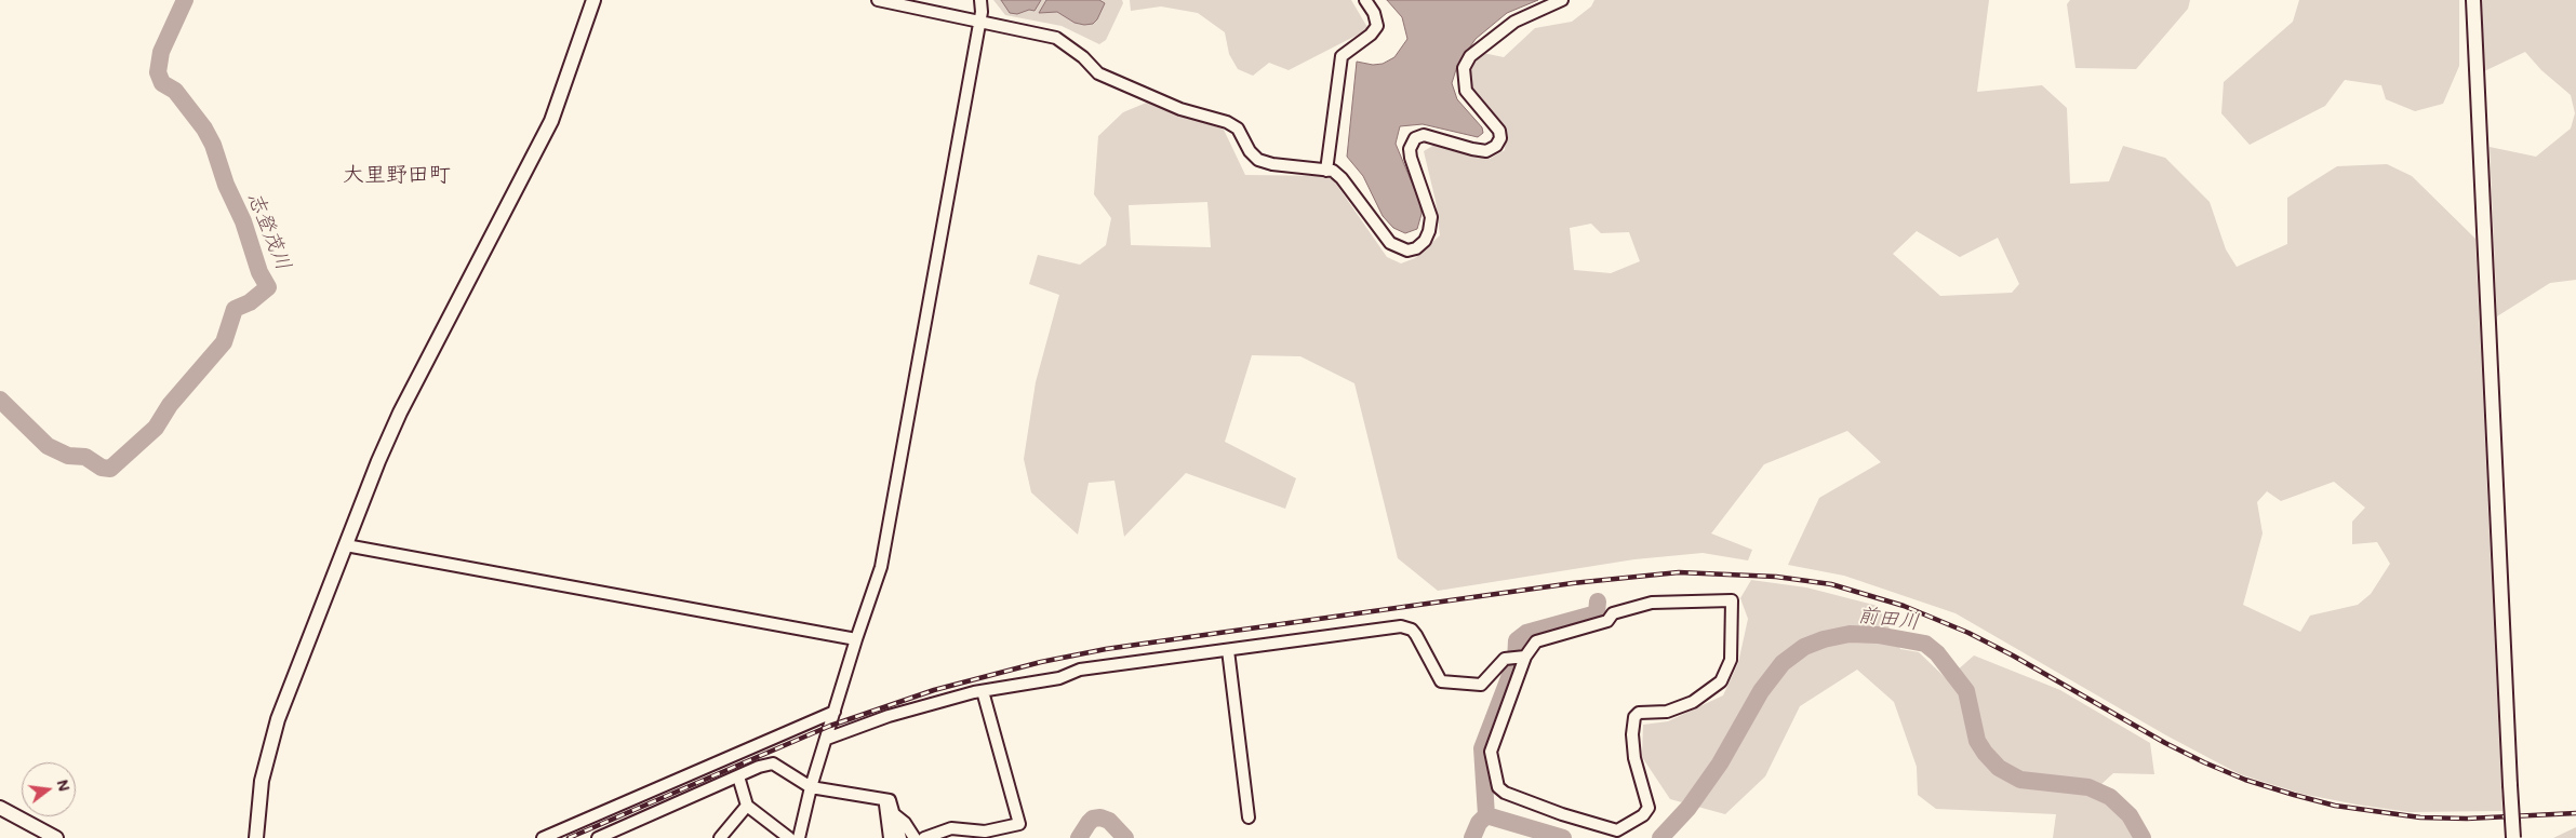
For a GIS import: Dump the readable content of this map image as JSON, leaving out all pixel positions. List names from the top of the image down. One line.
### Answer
{"districts":["大里野田町"],"water":["志登茂川","前田川"],"north":"right"}
